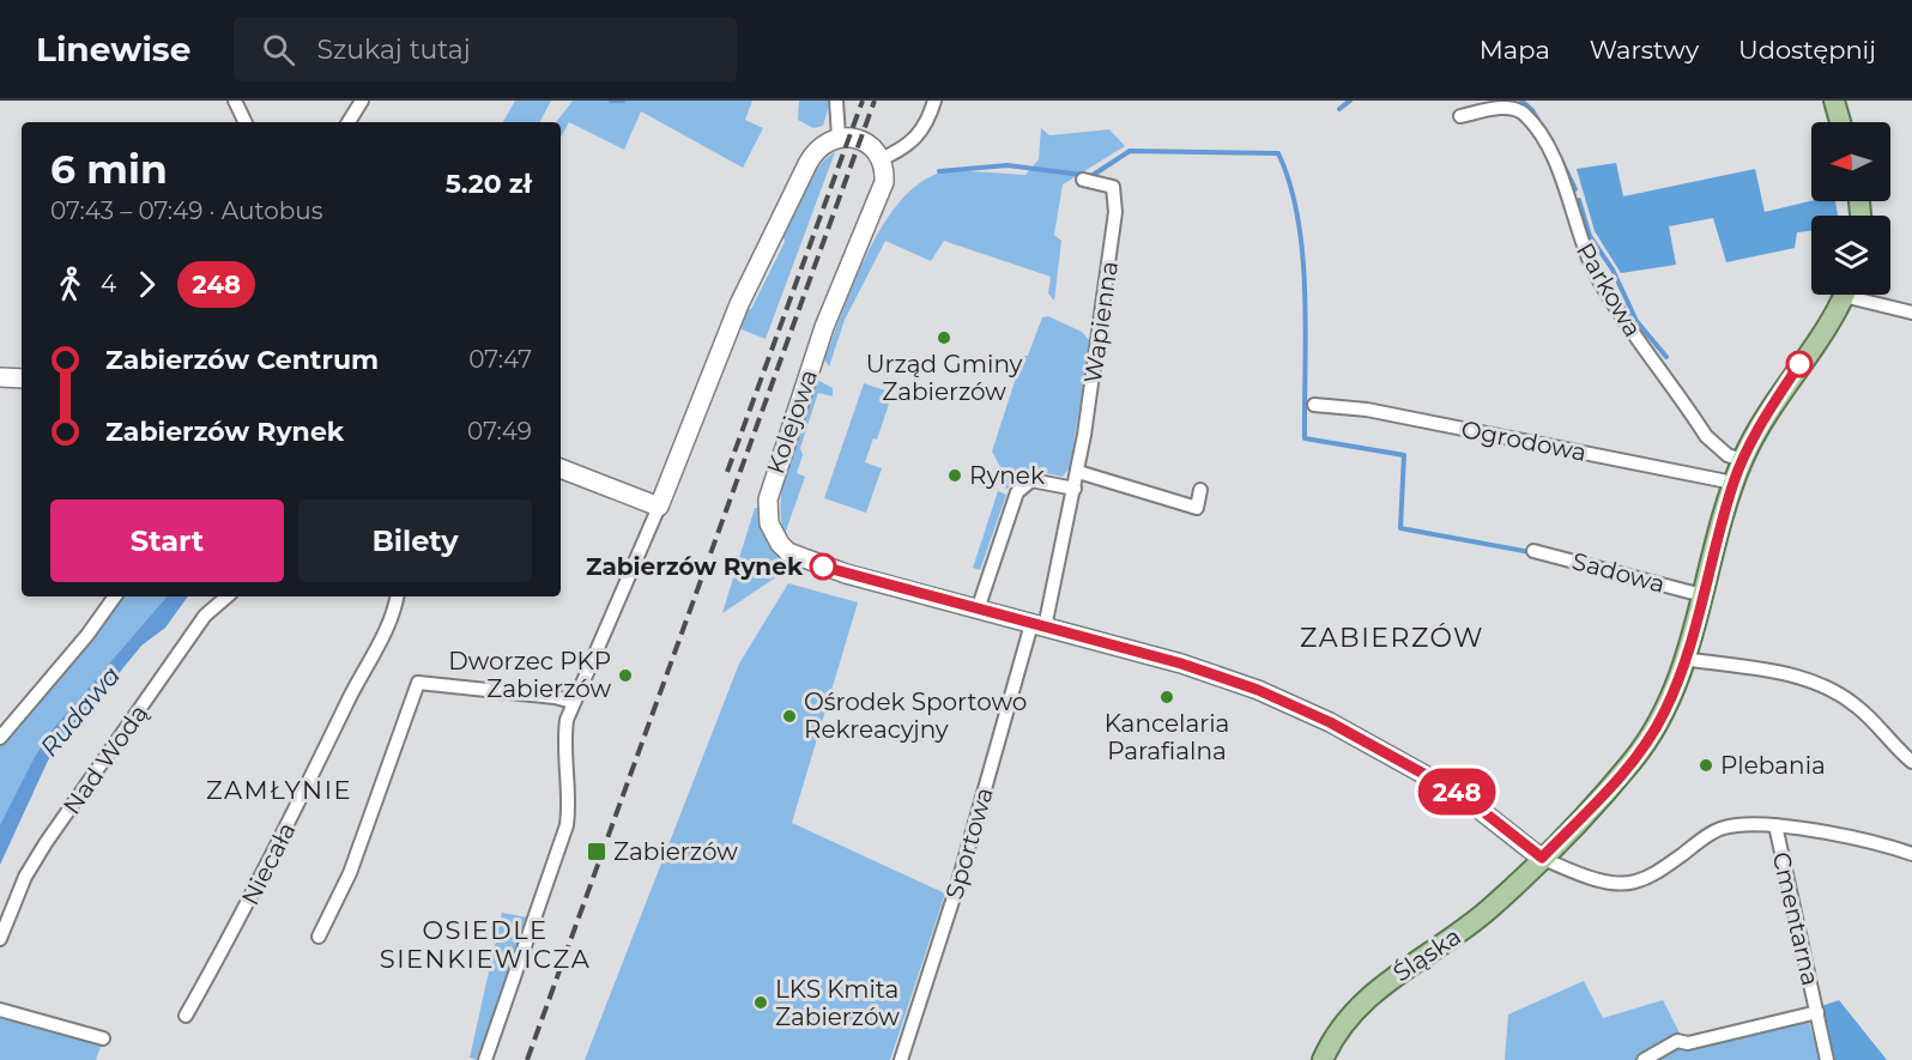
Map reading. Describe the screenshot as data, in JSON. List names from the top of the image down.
{
  "streets": {
    "main road": ["Śląska"],
    "street": [
      "Parkowa",
      "Wapienna",
      "Kolejowa",
      "Ogrodowa",
      "Sadowa",
      "Nad Wodą",
      "Sportowa",
      "Niecała",
      "Cmentarna"
    ]
  },
  "crossings": [
    ["Parkowa", "Śląska"],
    ["Wapienna", "Kolejowa"],
    ["Wapienna", "Sportowa"],
    ["Kolejowa", "Sportowa"],
    ["Kolejowa", "Cmentarna"],
    ["Kolejowa", "Śląska"],
    ["Ogrodowa", "Śląska"],
    ["Sadowa", "Śląska"],
    ["Cmentarna", "Śląska"]
  ],
  "districts": ["ZABIERZÓW", "ZAMŁYNIE", "OSIEDLE SIENKIEWICZA"],
  "water": ["Rudawa"],
  "places": {
    "other": [
      "Urząd Gminy Zabierzów",
      "Rynek",
      "Zabierzów Rynek",
      "Dworzec PKP Zabierzów",
      "Kancelaria Parafialna",
      "Ośrodek Sportowo Rekreacyjny",
      "Plebania",
      "LKS Kmita Zabierzów"
    ],
    "transit": ["Zabierzów"]
  },
  "lines": ["bus line 248"],
  "north": "left",
  "page": {
    "header": "Linewise",
    "search": "Szukaj tutaj",
    "nav": ["Mapa", "Warstwy", "Udostępnij"],
    "on_map": "248",
    "heading": ["6 min", "07:43 – 07:49 · Autobus", "5.20 zł"],
    "legs": ["4", "248"],
    "list": [
      {
        "name": "Zabierzów Centrum",
        "value": "07:47"
      },
      {
        "name": "Zabierzów Rynek",
        "value": "07:49"
      }
    ],
    "buttons": ["Start", "Bilety"]
  }
}
